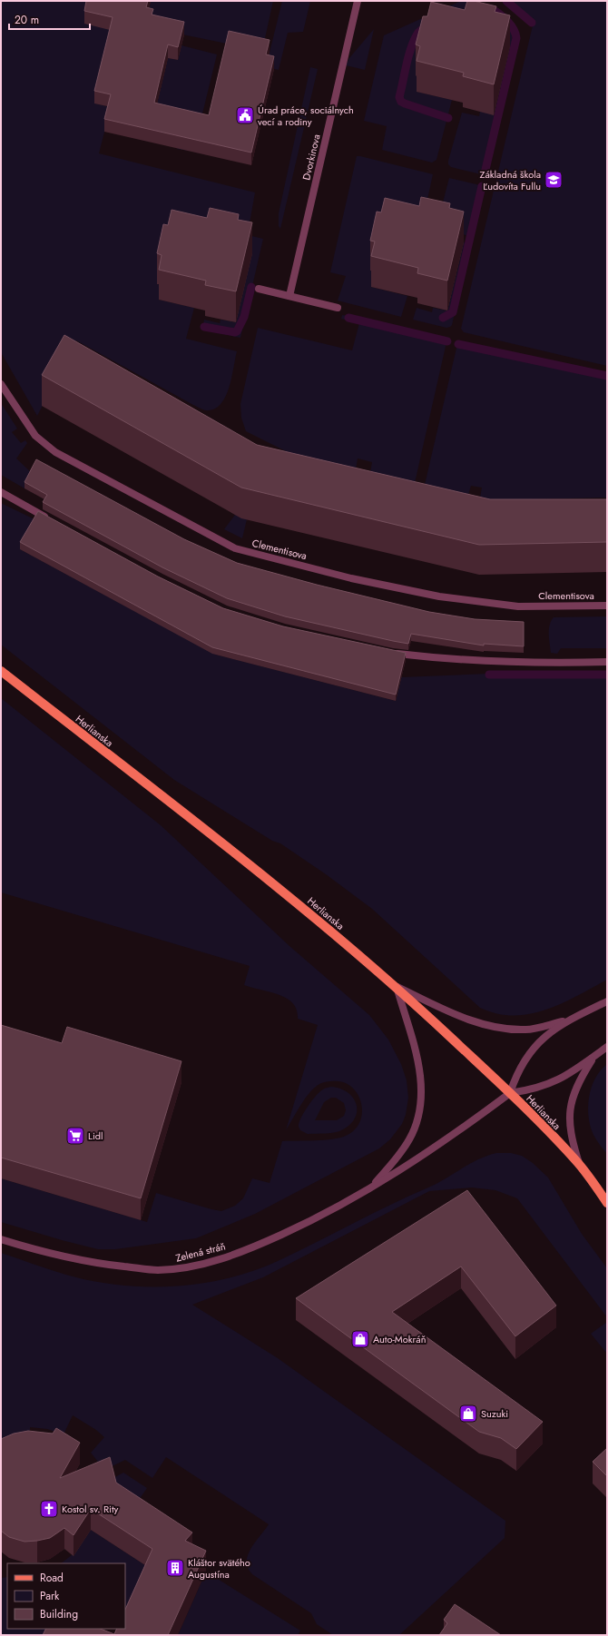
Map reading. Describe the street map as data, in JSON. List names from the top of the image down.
{
  "streets": {
    "main road": ["Herlianska"],
    "street": ["Dvorkinova", "Clementisova", "Zelená stráň"]
  },
  "crossings": [
    ["Herlianska", "Zelená stráň"]
  ],
  "places": {
    "public building": ["Úrad práce, sociálnych vecí a rodiny"],
    "school or university": ["Základná škola Ľudovíta Fullu"],
    "supermarket": ["Lidl"],
    "shop": ["Auto-Mokráň", "Suzuki"],
    "church": ["Kostol sv. Rity"],
    "building": ["Kláštor svätého Augustína"]
  },
  "legend": ["Road", "Park", "Building"],
  "scale_bar": "20 m"
}
